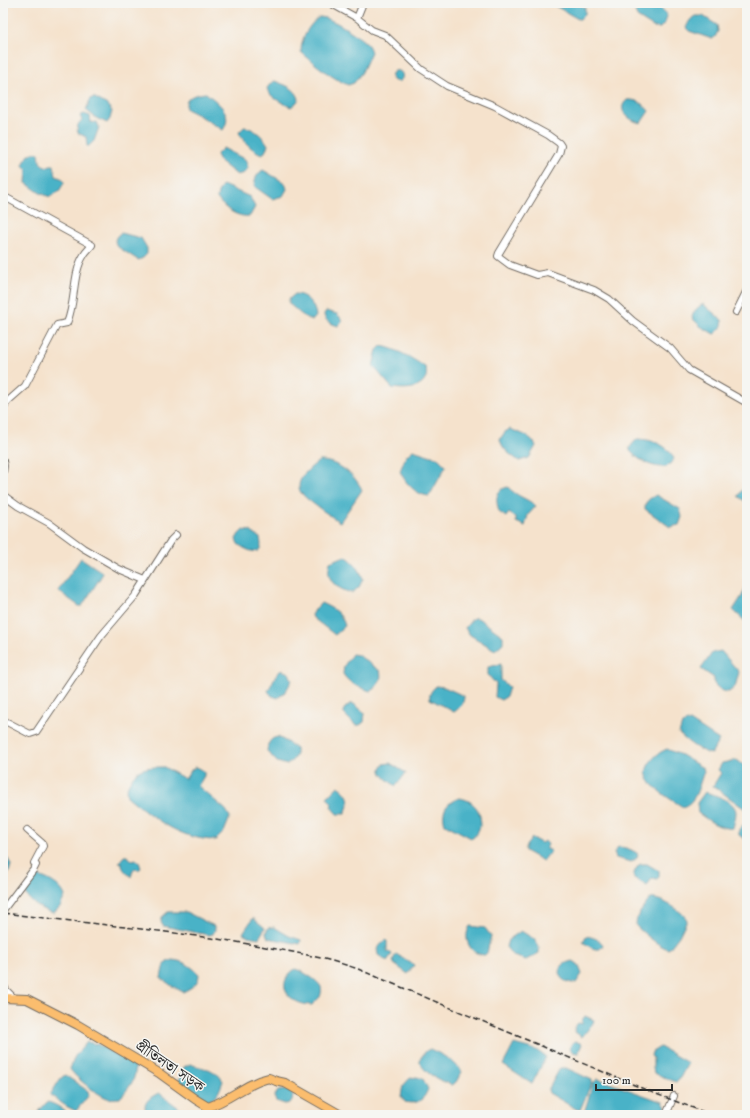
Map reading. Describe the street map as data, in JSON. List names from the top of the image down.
{
  "streets": {
    "main road": ["প্রীতিলতা সড়ক"]
  },
  "scale_bar": "100 m"
}
